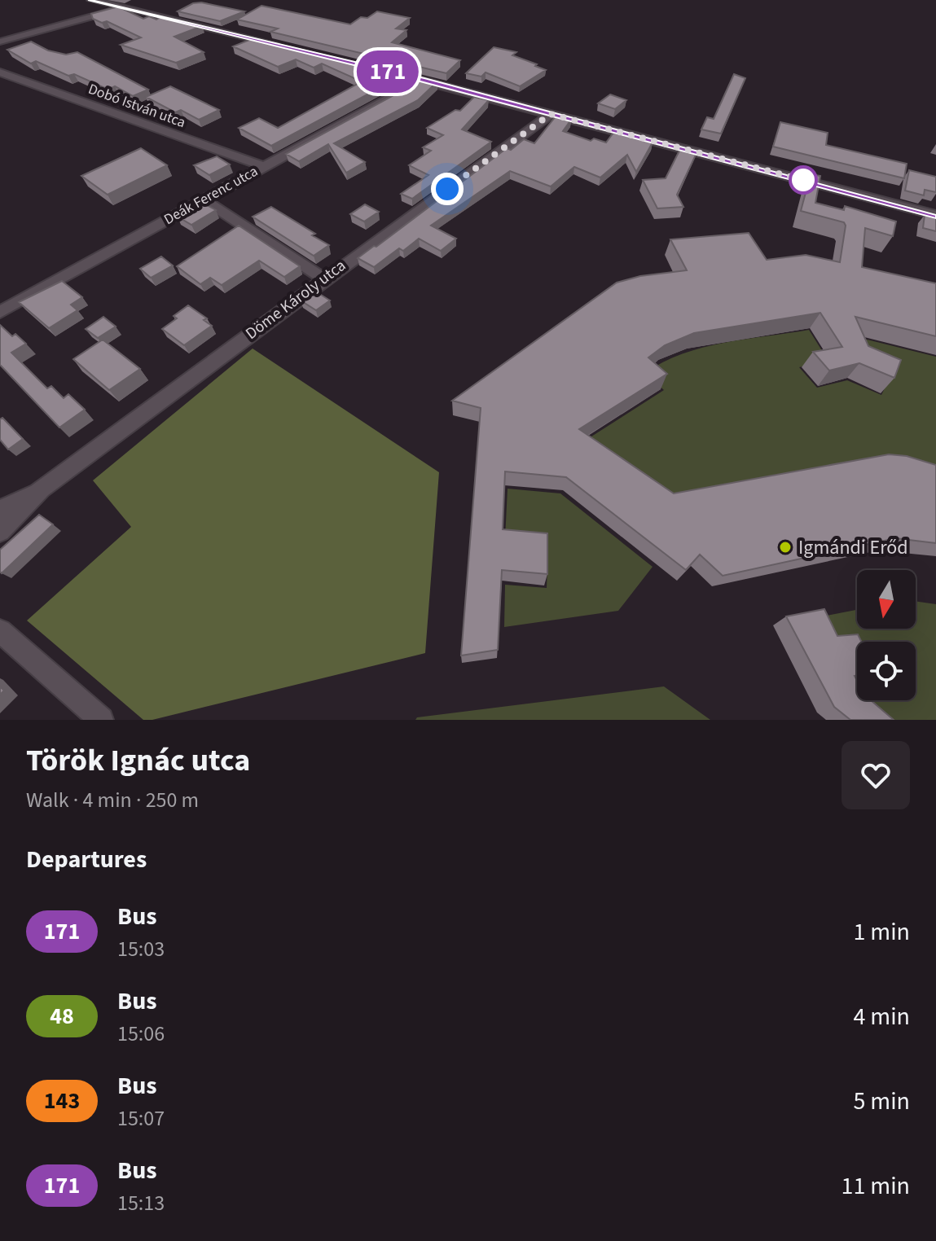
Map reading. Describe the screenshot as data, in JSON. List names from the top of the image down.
{
  "streets": {
    "street": ["Dobó István utca", "Deák Ferenc utca", "Döme Károly utca"]
  },
  "crossings": [
    ["Dobó István utca", "Deák Ferenc utca"]
  ],
  "places": ["Igmándi Erőd"],
  "lines": ["bus line 171"],
  "north": "bottom",
  "page": {
    "on_map": "171",
    "heading": [
      ["Török Ignác utca", "Walk · 4 min · 250 m"],
      "Departures"
    ],
    "list": [
      {
        "mark": "171",
        "name": "Bus",
        "note": "15:03",
        "value": "1 min"
      },
      {
        "mark": "48",
        "name": "Bus",
        "note": "15:06",
        "value": "4 min"
      },
      {
        "mark": "143",
        "name": "Bus",
        "note": "15:07",
        "value": "5 min"
      },
      {
        "mark": "171",
        "name": "Bus",
        "note": "15:13",
        "value": "11 min"
      }
    ]
  }
}
